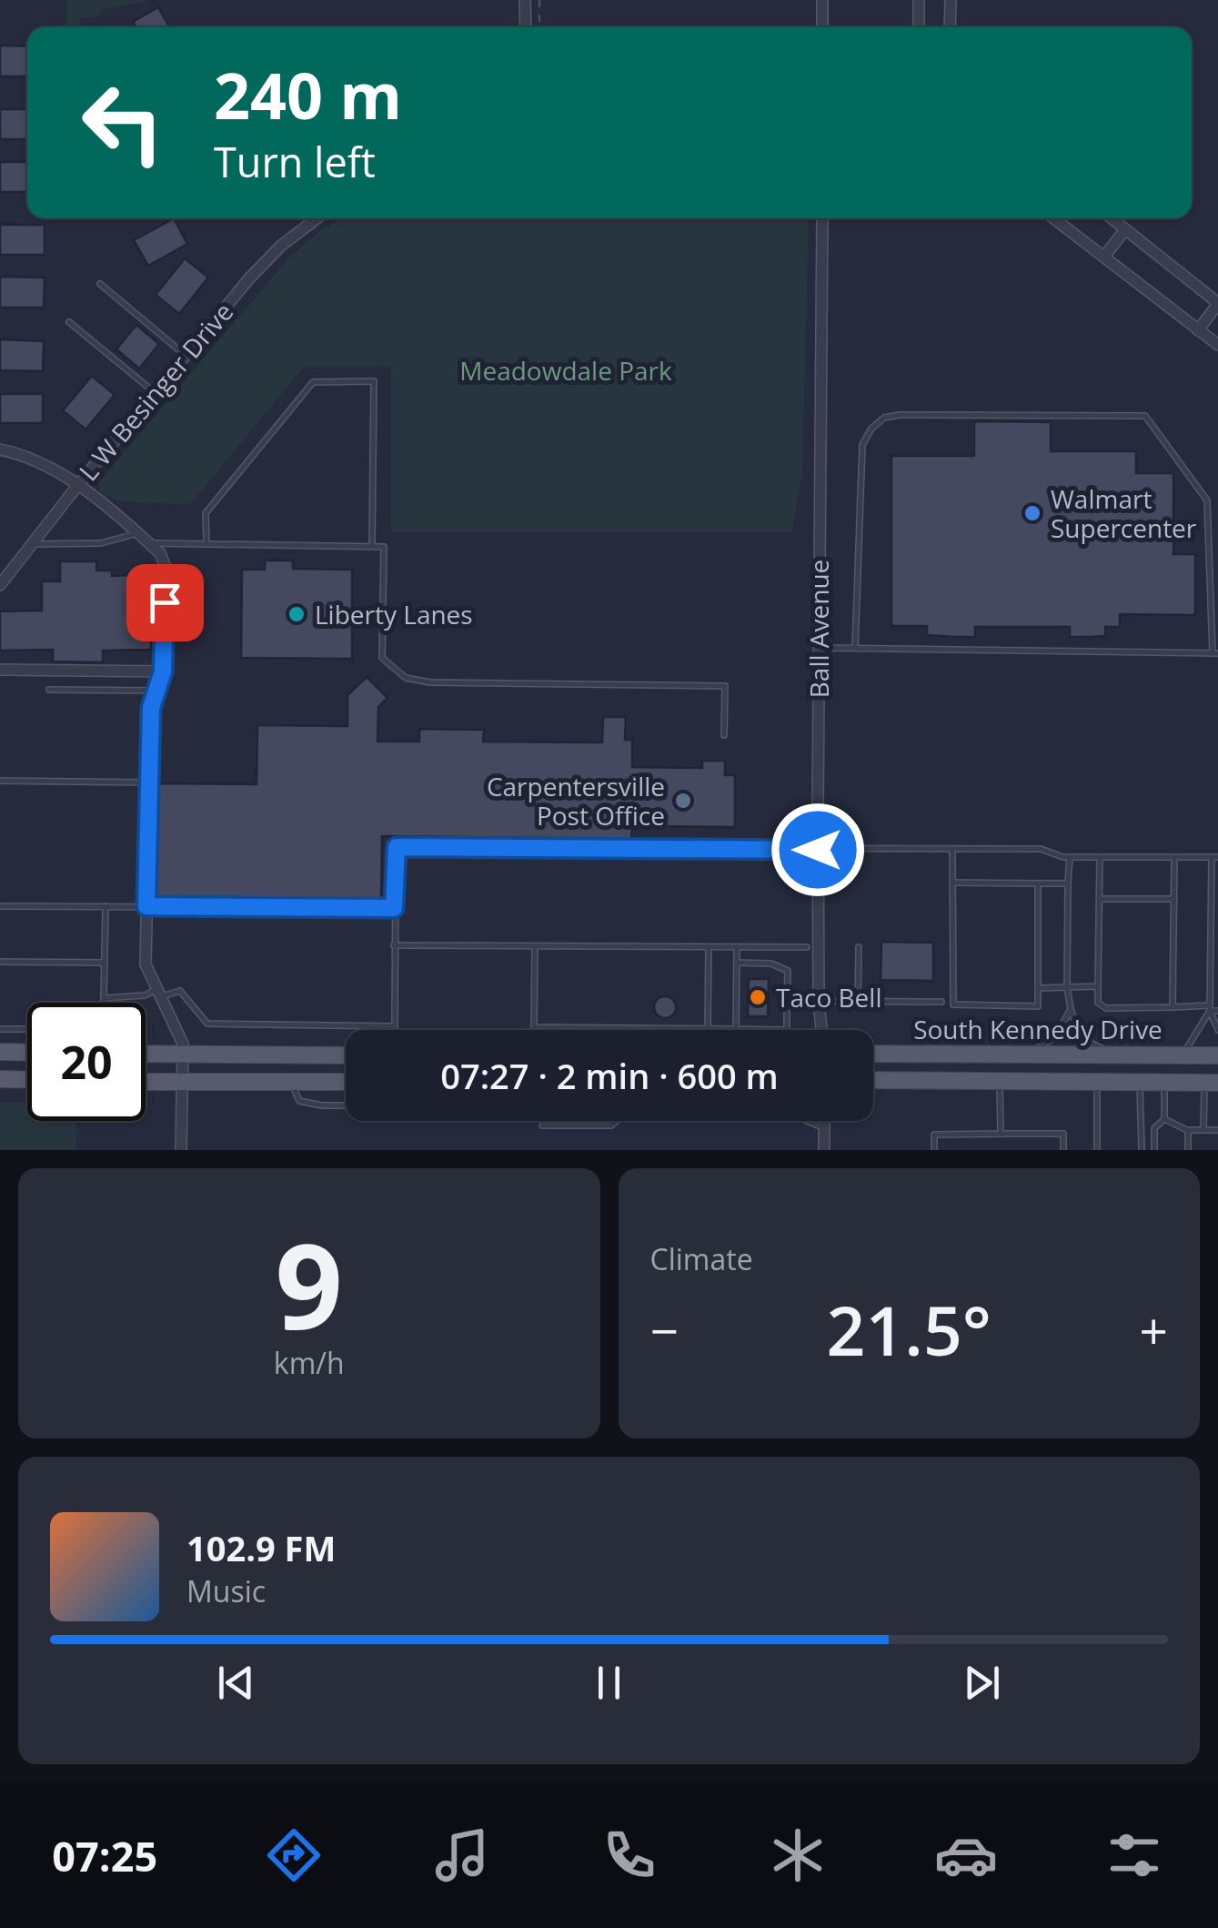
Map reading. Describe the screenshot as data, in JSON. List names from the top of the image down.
{
  "streets": {
    "main road": ["South Kennedy Drive"],
    "street": ["L W Besinger Drive", "Ball Avenue"]
  },
  "parks": ["Meadowdale Park"],
  "places": [
    "Walmart Supercenter",
    "Liberty Lanes",
    "Carpentersville Post Office",
    "Taco Bell"
  ],
  "page": {
    "turn": ["240 m", "Turn left"],
    "limit": "20",
    "trip": "07:27 · 2 min · 600 m",
    "tile": [
      ["9", "km/h"],
      "Climate"
    ],
    "heat": ["−", "21.5°", "+"],
    "song": ["102.9 FM", "Music"],
    "tabs": "07:25"
  }
}
